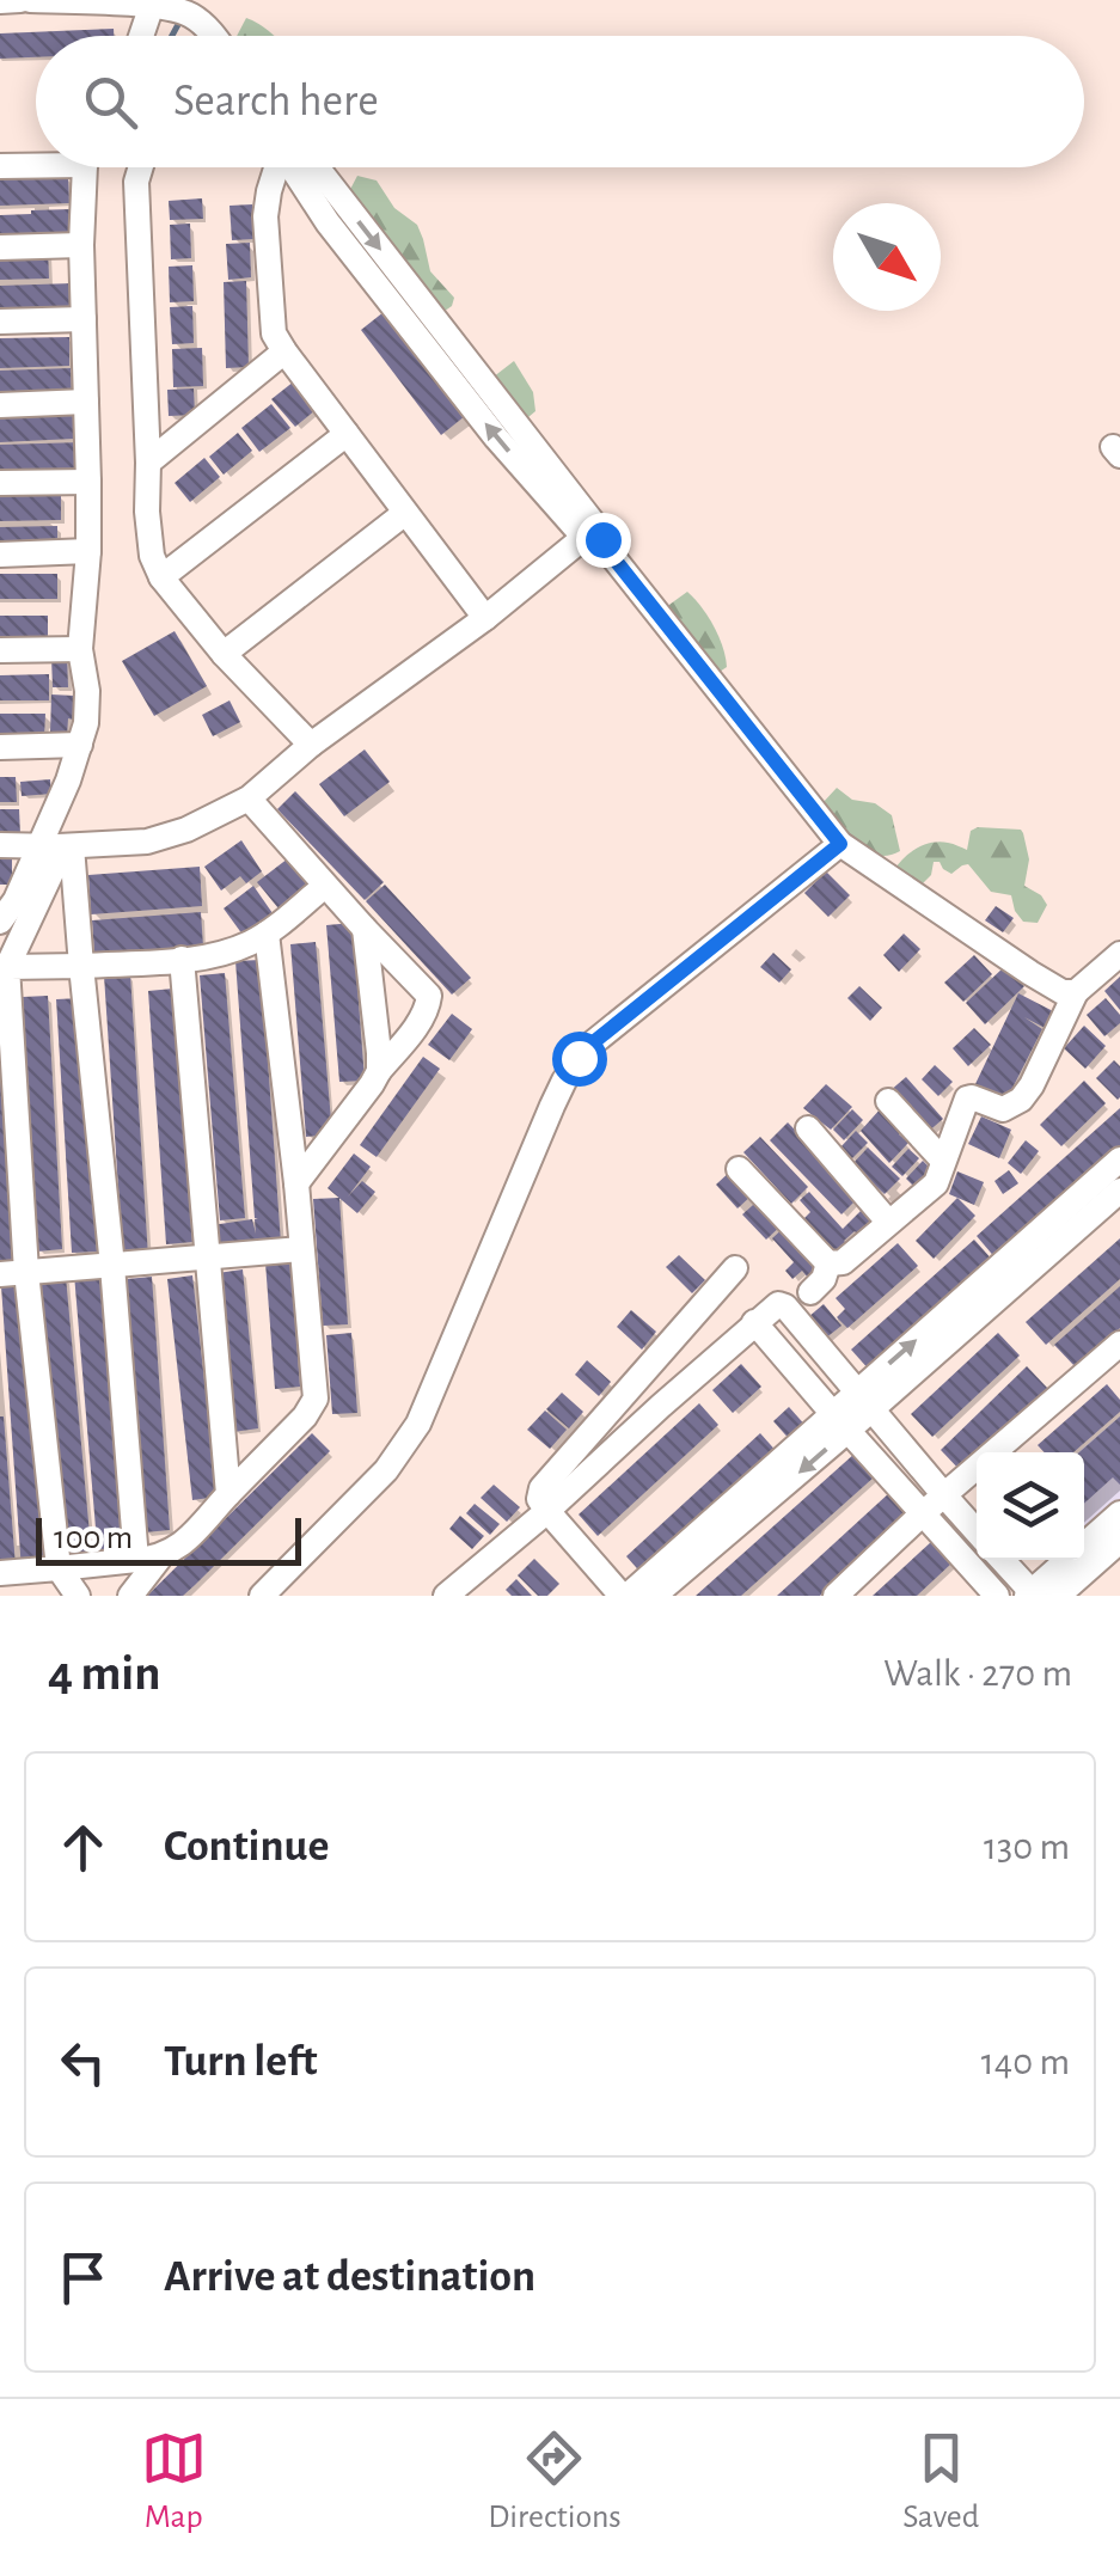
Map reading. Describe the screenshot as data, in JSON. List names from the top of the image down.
{
  "scale_bar": "100 m",
  "north": "bottom right",
  "page": {
    "search": "Search here",
    "scale": "100 m",
    "heading": ["4 min", "Walk · 270 m"],
    "list": [
      ["Continue", "130 m"],
      ["Turn left", "140 m"],
      "Arrive at destination"
    ],
    "nav": ["Map", "Directions", "Saved"]
  }
}
